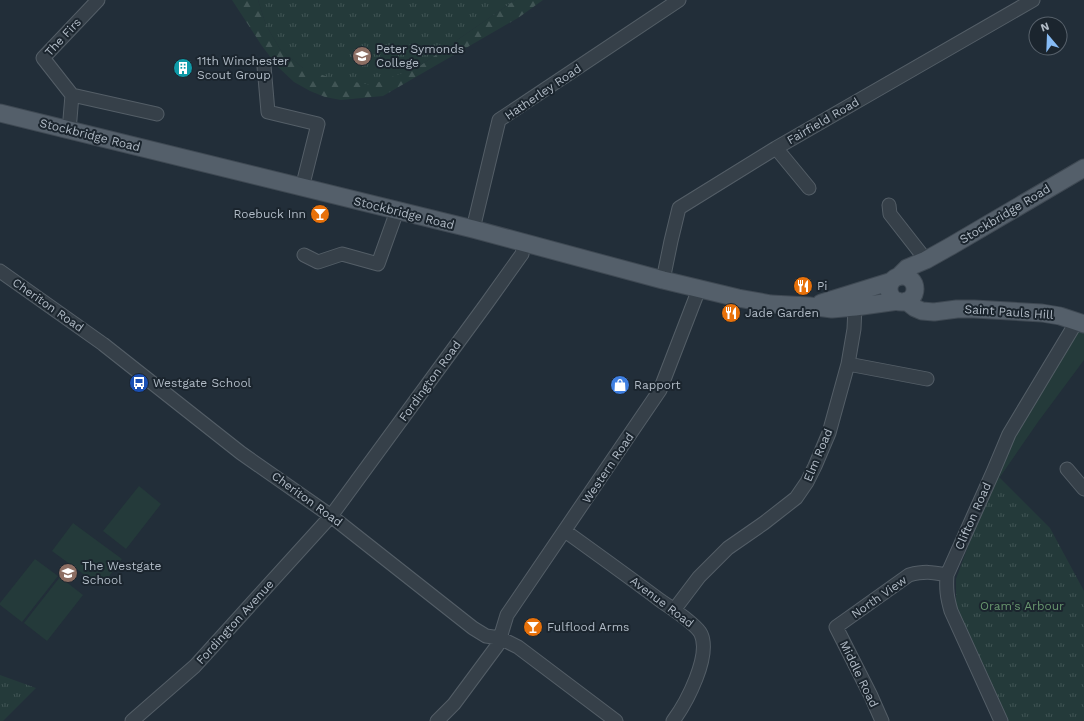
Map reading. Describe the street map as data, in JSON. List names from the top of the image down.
{
  "streets": {
    "main road": ["Stockbridge Road", "Saint Pauls Hill"],
    "street": [
      "The Firs",
      "Hatherley Road",
      "Fairfield Road",
      "Cheriton Road",
      "Fordington Road",
      "Elm Road",
      "Western Road",
      "Clifton Road",
      "North View",
      "Avenue Road",
      "Fordington Avenue",
      "Middle Road"
    ]
  },
  "crossings": [
    ["Hatherley Road", "Stockbridge Road"],
    ["Fairfield Road", "Stockbridge Road"],
    ["Stockbridge Road", "Saint Pauls Hill"],
    ["Stockbridge Road", "Fordington Road"],
    ["Stockbridge Road", "Elm Road"],
    ["Stockbridge Road", "Western Road"],
    ["Cheriton Road", "Fordington Road"],
    ["Cheriton Road", "Western Road"],
    ["Cheriton Road", "Fordington Avenue"],
    ["Saint Pauls Hill", "Clifton Road"],
    ["Fordington Road", "Fordington Avenue"],
    ["Elm Road", "Avenue Road"],
    ["Western Road", "Avenue Road"],
    ["Clifton Road", "North View"],
    ["North View", "Middle Road"]
  ],
  "parks": ["Oram's Arbour"],
  "places": {
    "school or university": ["Peter Symonds College", "The Westgate School"],
    "building": ["11th Winchester Scout Group"],
    "bar": ["Roebuck Inn", "Fulflood Arms"],
    "restaurant": ["Pi", "Jade Garden"],
    "bus stop": ["Westgate School"],
    "shop": ["Rapport"]
  },
  "north": "top"
}
